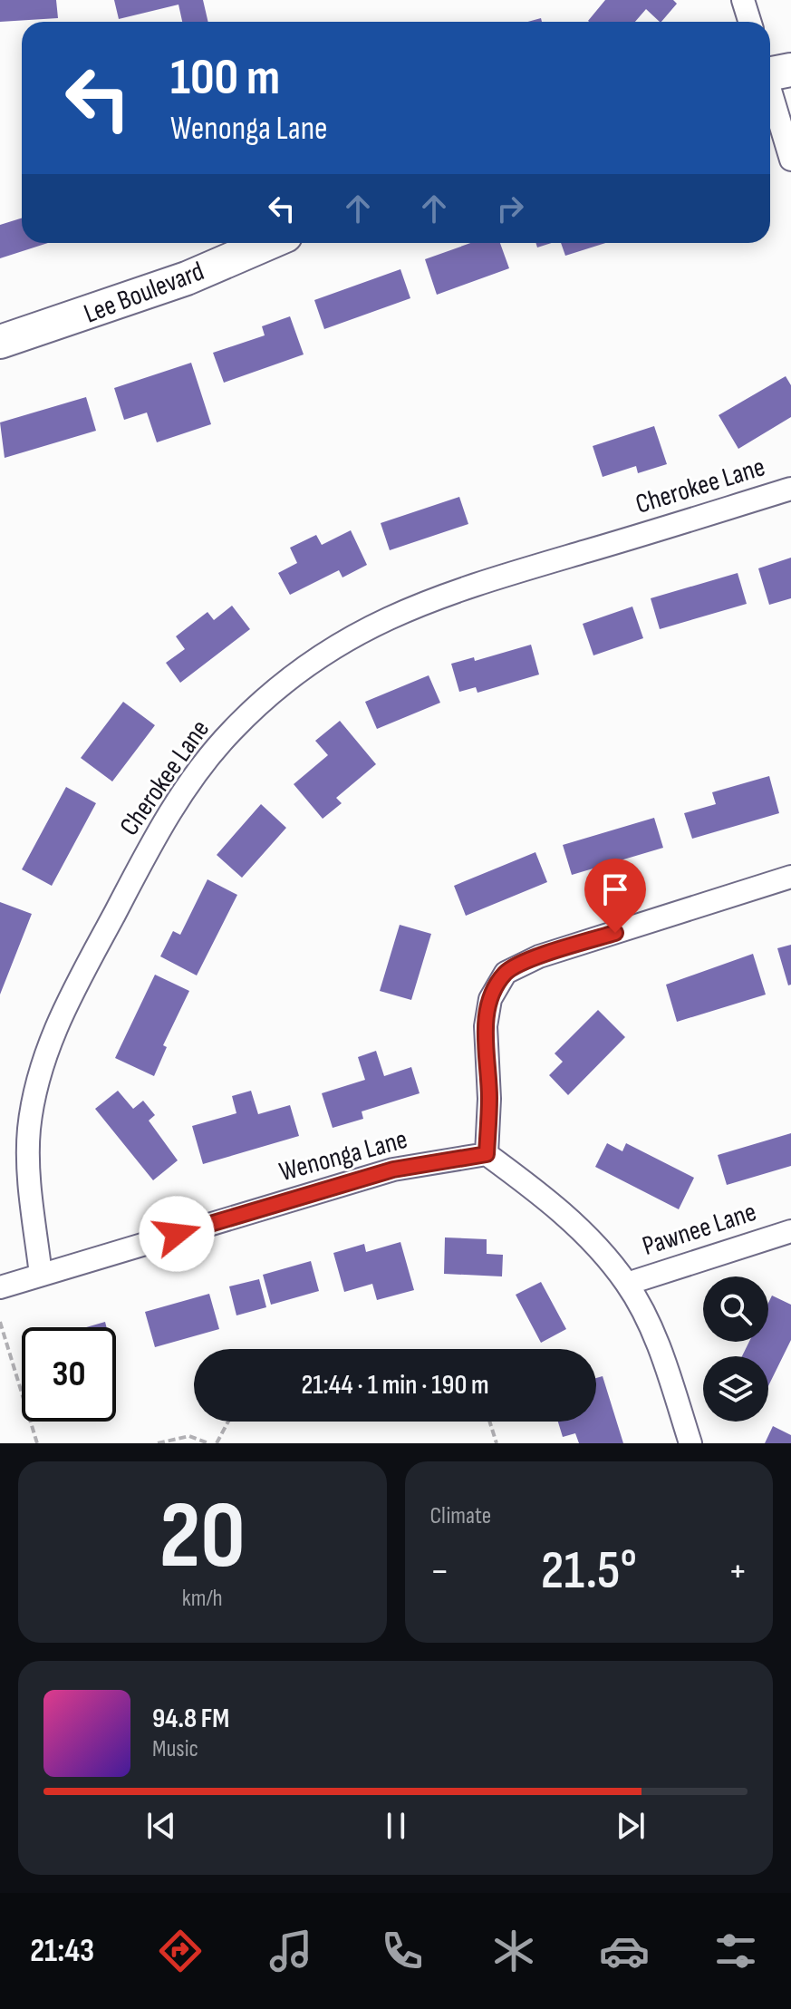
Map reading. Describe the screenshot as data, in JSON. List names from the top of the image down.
{
  "streets": {
    "street": [
      "Lee Boulevard",
      "Cherokee Lane",
      "Wenonga Lane",
      "Pawnee Lane"
    ]
  },
  "crossings": [
    ["Cherokee Lane", "Wenonga Lane"]
  ],
  "page": {
    "turn": ["100 m", "Wenonga Lane"],
    "limit": "30",
    "trip": "21:44 · 1 min · 190 m",
    "tile": [
      ["20", "km/h"],
      "Climate"
    ],
    "heat": ["−", "21.5°", "+"],
    "song": ["94.8 FM", "Music"],
    "tabs": "21:43"
  }
}
